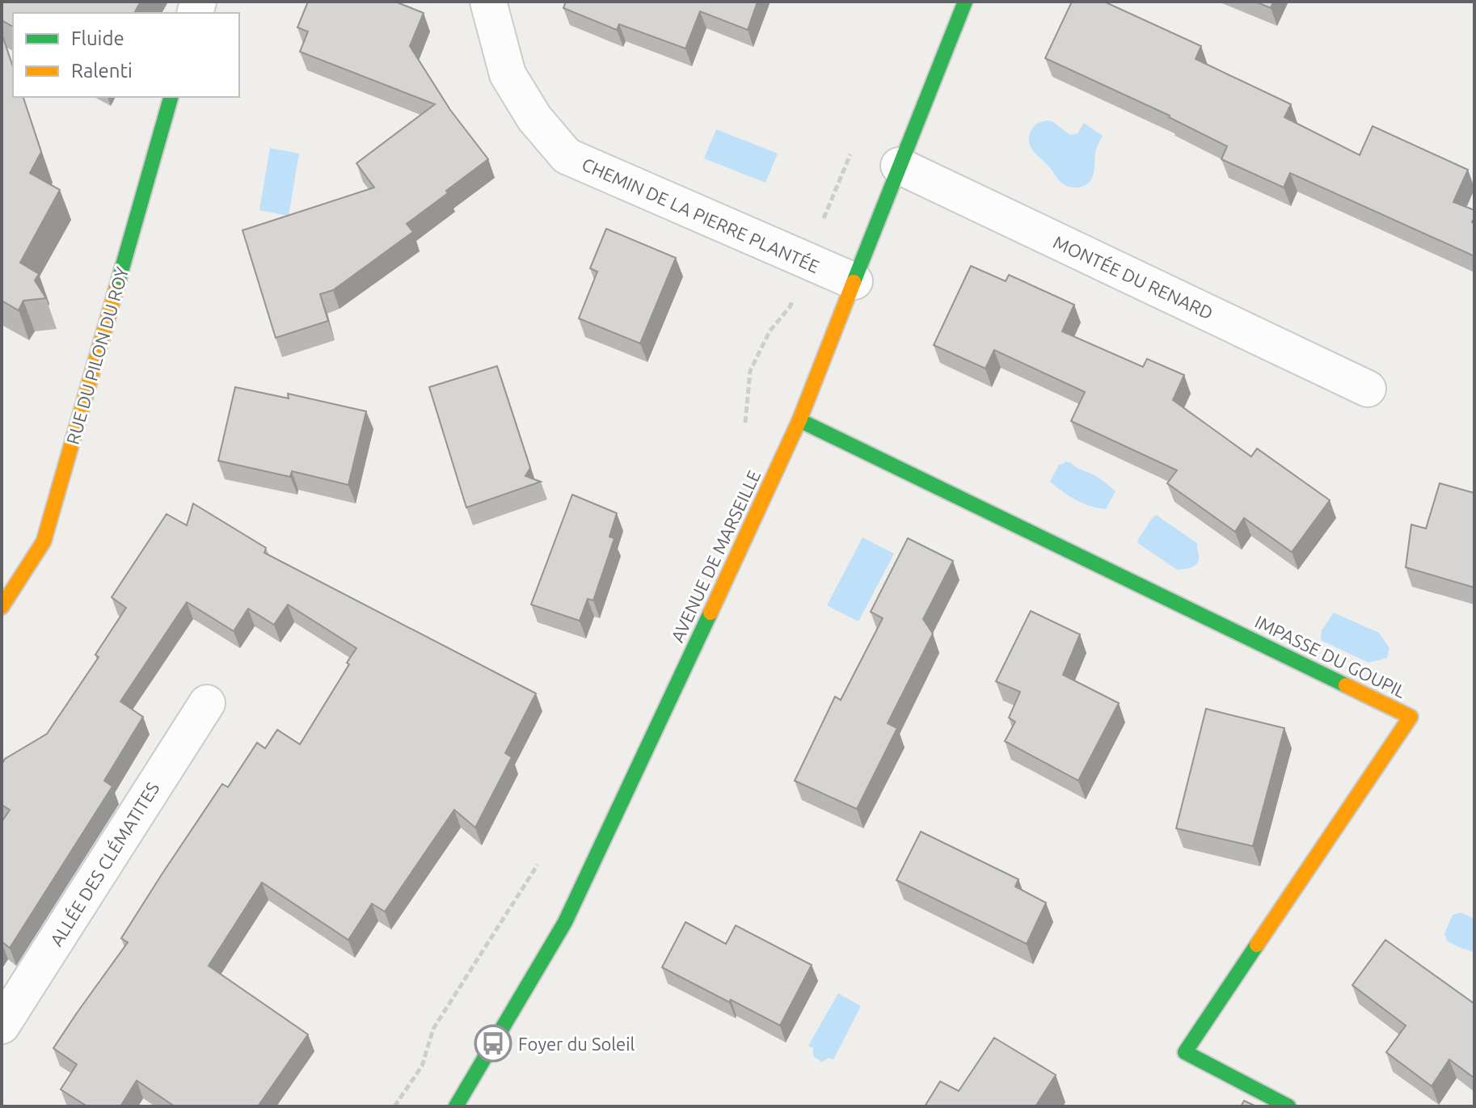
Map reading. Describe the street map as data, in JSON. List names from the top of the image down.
{
  "streets": {
    "street": [
      "CHEMIN DE LA PIERRE PLANTÉE",
      "MONTÉE DU RENARD",
      "RUE DU PILON DU ROY",
      "AVENUE DE MARSEILLE",
      "IMPASSE DU GOUPIL",
      "ALLÉE DES CLÉMATITES"
    ]
  },
  "crossings": [
    ["CHEMIN DE LA PIERRE PLANTÉE", "AVENUE DE MARSEILLE"],
    ["MONTÉE DU RENARD", "AVENUE DE MARSEILLE"],
    ["AVENUE DE MARSEILLE", "IMPASSE DU GOUPIL"]
  ],
  "places": {
    "bus stop": ["Foyer du Soleil"]
  },
  "legend": ["Fluide", "Ralenti"]
}
